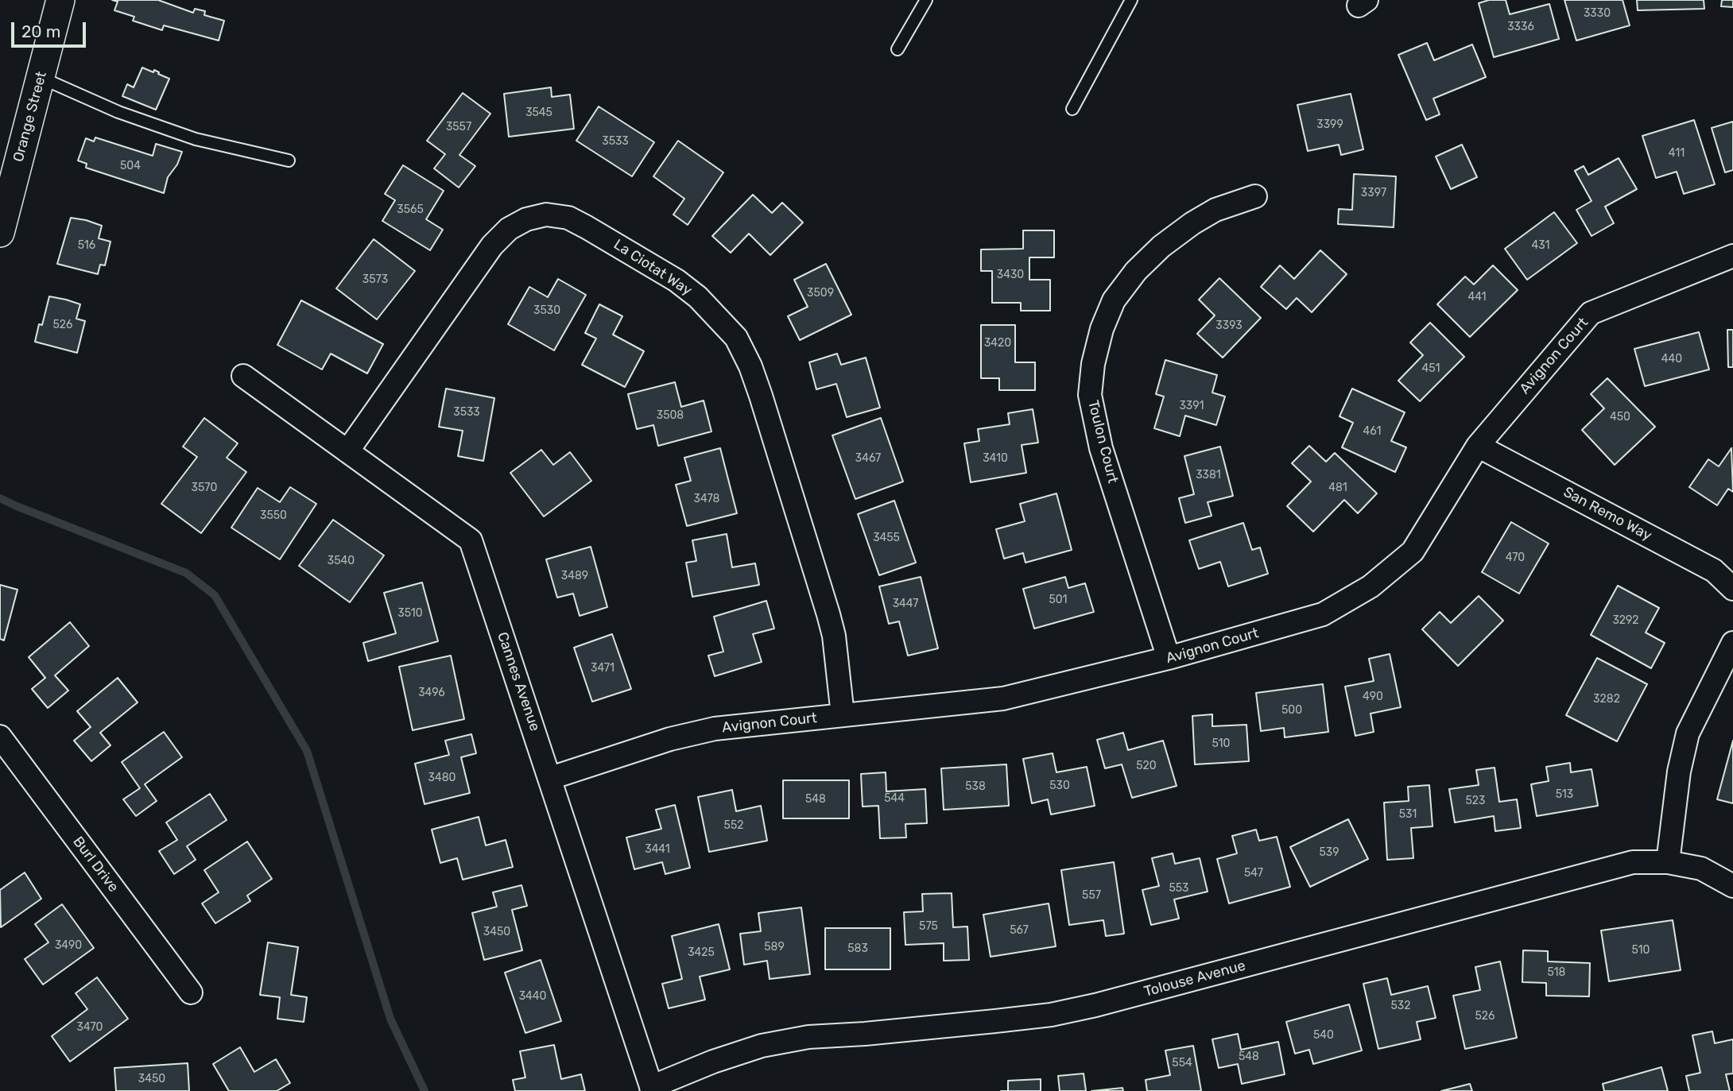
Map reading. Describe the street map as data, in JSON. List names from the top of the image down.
{
  "streets": {
    "street": [
      "Orange Street",
      "La Ciotat Way",
      "Avignon Court",
      "Toulon Court",
      "San Remo Way",
      "Cannes Avenue",
      "Burl Drive",
      "Tolouse Avenue"
    ]
  },
  "crossings": [
    ["La Ciotat Way", "Avignon Court"],
    ["La Ciotat Way", "Cannes Avenue"],
    ["Avignon Court", "Toulon Court"],
    ["Avignon Court", "San Remo Way"],
    ["Avignon Court", "Cannes Avenue"],
    ["Cannes Avenue", "Tolouse Avenue"]
  ],
  "house_numbers": [
    "3330",
    "3336",
    "3545",
    "3399",
    "3557",
    "3533",
    "411",
    "504",
    "3397",
    "3565",
    "516",
    "431",
    "3430",
    "3573",
    "3509",
    "441",
    "3530",
    "526",
    "3393",
    "3420",
    "440",
    "451",
    "3391",
    "3533",
    "3508",
    "450",
    "461",
    "3467",
    "3410",
    "3381",
    "3570",
    "481",
    "3478",
    "3550",
    "3455",
    "470",
    "3540",
    "3489",
    "501",
    "3447",
    "3510",
    "3292",
    "3471",
    "3496",
    "490",
    "3282",
    "500",
    "510",
    "520",
    "3480",
    "530",
    "538",
    "513",
    "544",
    "548",
    "523",
    "531",
    "552",
    "3441",
    "539",
    "547",
    "553",
    "557",
    "575",
    "567",
    "3450",
    "3490",
    "589",
    "583",
    "510",
    "3425",
    "518",
    "3440",
    "532",
    "526",
    "3470",
    "540",
    "548",
    "554",
    "3450"
  ],
  "scale_bar": "20 m"
}
